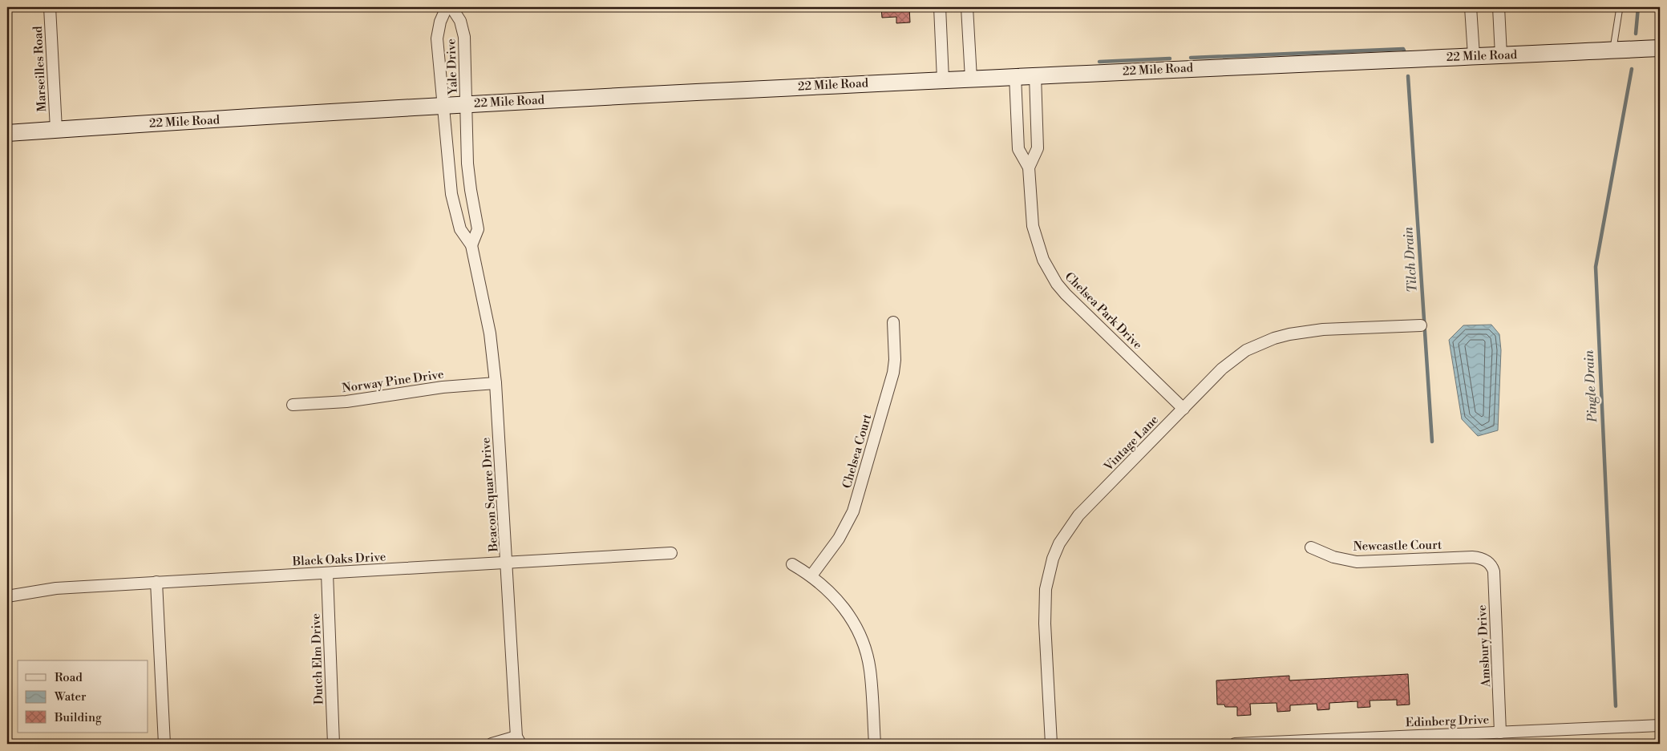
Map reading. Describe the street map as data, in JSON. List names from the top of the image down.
{
  "streets": {
    "street": [
      "22 Mile Road",
      "Yale Drive",
      "Marseilles Road",
      "Chelsea Park Drive",
      "Norway Pine Drive",
      "Vintage Lane",
      "Chelsea Court",
      "Beacon Square Drive",
      "Newcastle Court",
      "Black Oaks Drive",
      "Amsbury Drive",
      "Dutch Elm Drive",
      "Edinberg Drive"
    ]
  },
  "crossings": [
    ["22 Mile Road", "Yale Drive"],
    ["22 Mile Road", "Marseilles Road"],
    ["22 Mile Road", "Chelsea Park Drive"],
    ["22 Mile Road", "Beacon Square Drive"],
    ["Yale Drive", "Beacon Square Drive"],
    ["Chelsea Park Drive", "Vintage Lane"],
    ["Norway Pine Drive", "Beacon Square Drive"],
    ["Beacon Square Drive", "Black Oaks Drive"],
    ["Newcastle Court", "Amsbury Drive"],
    ["Black Oaks Drive", "Dutch Elm Drive"],
    ["Amsbury Drive", "Edinberg Drive"]
  ],
  "water": ["Tilch Drain", "Pingle Drain"],
  "legend": ["Road", "Water", "Building"]
}
